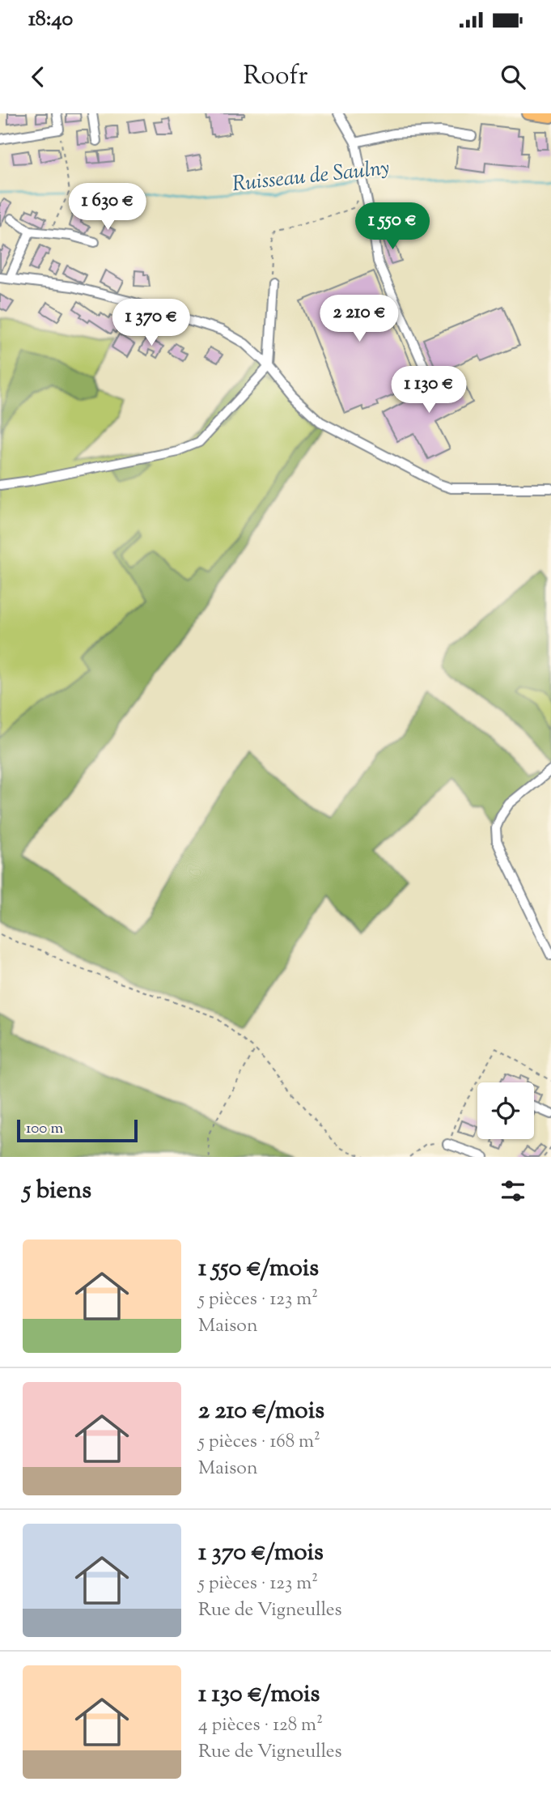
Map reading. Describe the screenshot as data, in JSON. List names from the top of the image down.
{
  "water": ["Ruisseau de Saulny"],
  "scale_bar": "100 m",
  "page": {
    "status": "18:40",
    "header": "Roofr",
    "price": [
      "1 630 €",
      "1 550 €",
      "2 210 €",
      "1 370 €",
      "1 130 €"
    ],
    "scale": "100 m",
    "heading": "5 biens",
    "list": [
      {
        "name": "1 550 €/mois",
        "note": "5 pièces · 123 m² · Maison"
      },
      {
        "name": "2 210 €/mois",
        "note": "5 pièces · 168 m² · Maison"
      },
      {
        "name": "1 370 €/mois",
        "note": "5 pièces · 123 m² · Rue de Vigneulles"
      },
      {
        "name": "1 130 €/mois",
        "note": "4 pièces · 128 m² · Rue de Vigneulles"
      }
    ]
  }
}
